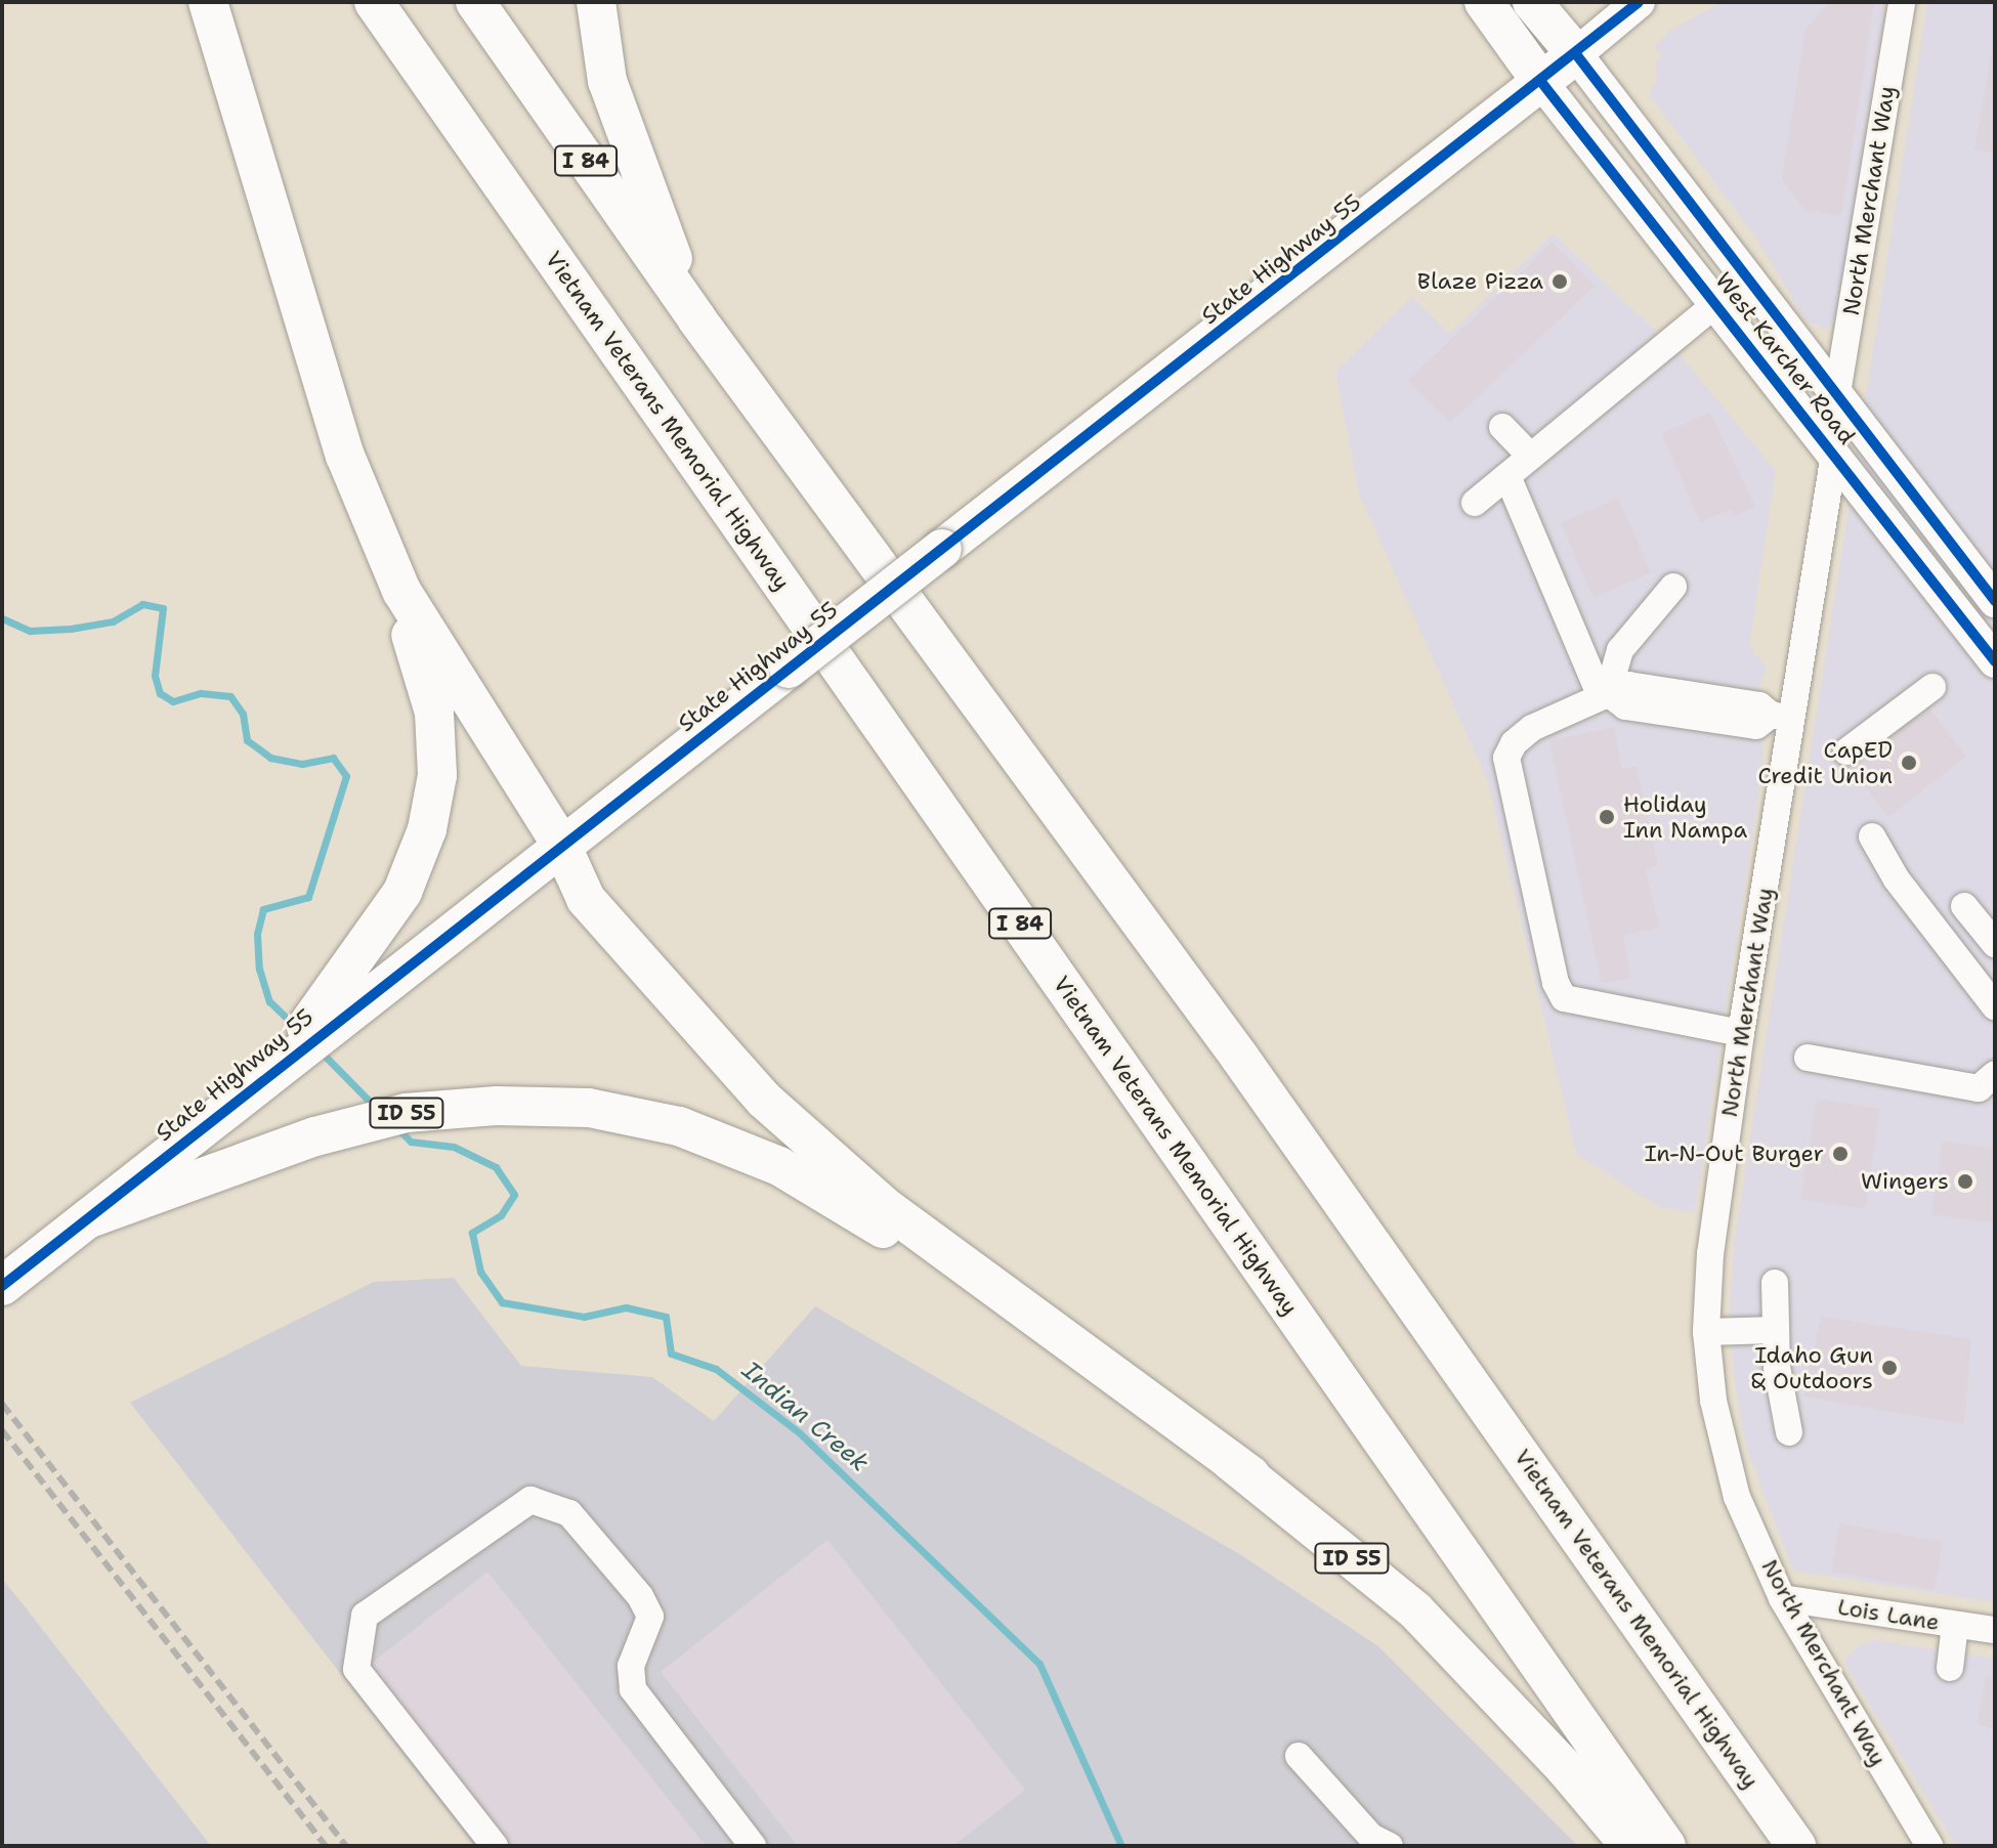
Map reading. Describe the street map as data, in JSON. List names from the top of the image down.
{
  "streets": {
    "highway": [
      "I 84",
      "State Highway 55",
      "Vietnam Veterans Memorial Highway",
      "ID 55"
    ],
    "main road": ["West Karcher Road"],
    "street": ["North Merchant Way", "Lois Lane"]
  },
  "crossings": [
    ["I 84", "Vietnam Veterans Memorial Highway"],
    ["North Merchant Way", "West Karcher Road"],
    ["North Merchant Way", "Lois Lane"],
    ["State Highway 55", "West Karcher Road"],
    ["State Highway 55", "ID 55"]
  ],
  "water": ["Indian Creek"],
  "places": [
    "Blaze Pizza",
    "CapED Credit Union",
    "Holiday Inn Nampa",
    "In-N-Out Burger",
    "Wingers",
    "Idaho Gun & Outdoors"
  ]
}
